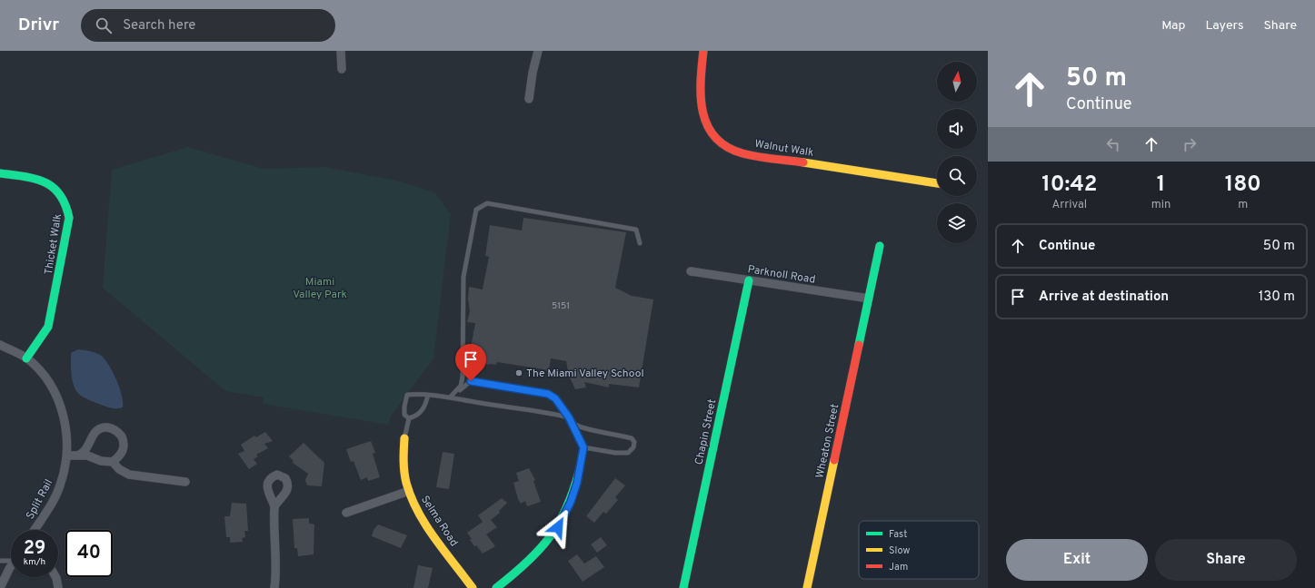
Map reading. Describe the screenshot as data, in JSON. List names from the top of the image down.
{
  "streets": {
    "street": [
      "Walnut Walk",
      "Thicket Walk",
      "Parknoll Road",
      "Chapin Street",
      "Wheaton Street",
      "Split Rail",
      "Selma Road"
    ]
  },
  "crossings": [
    ["Thicket Walk", "Split Rail"],
    ["Parknoll Road", "Chapin Street"],
    ["Parknoll Road", "Wheaton Street"]
  ],
  "parks": ["Miami Valley Park"],
  "places": ["The Miami Valley School"],
  "house_numbers": ["5151"],
  "legend": ["Fast", "Slow", "Jam"],
  "north": "top",
  "page": {
    "header": "Drivr",
    "search": "Search here",
    "nav": ["Map", "Layers", "Share"],
    "turn": ["50 m", "Continue"],
    "eta": [
      "10:42",
      "Arrival",
      "1",
      "min",
      "180",
      "m"
    ],
    "list": [
      {
        "name": "Continue",
        "value": "50 m"
      },
      {
        "name": "Arrive at destination",
        "value": "130 m"
      }
    ],
    "speed": "29 km/h",
    "limit": "40",
    "buttons": ["Exit", "Share"]
  }
}
